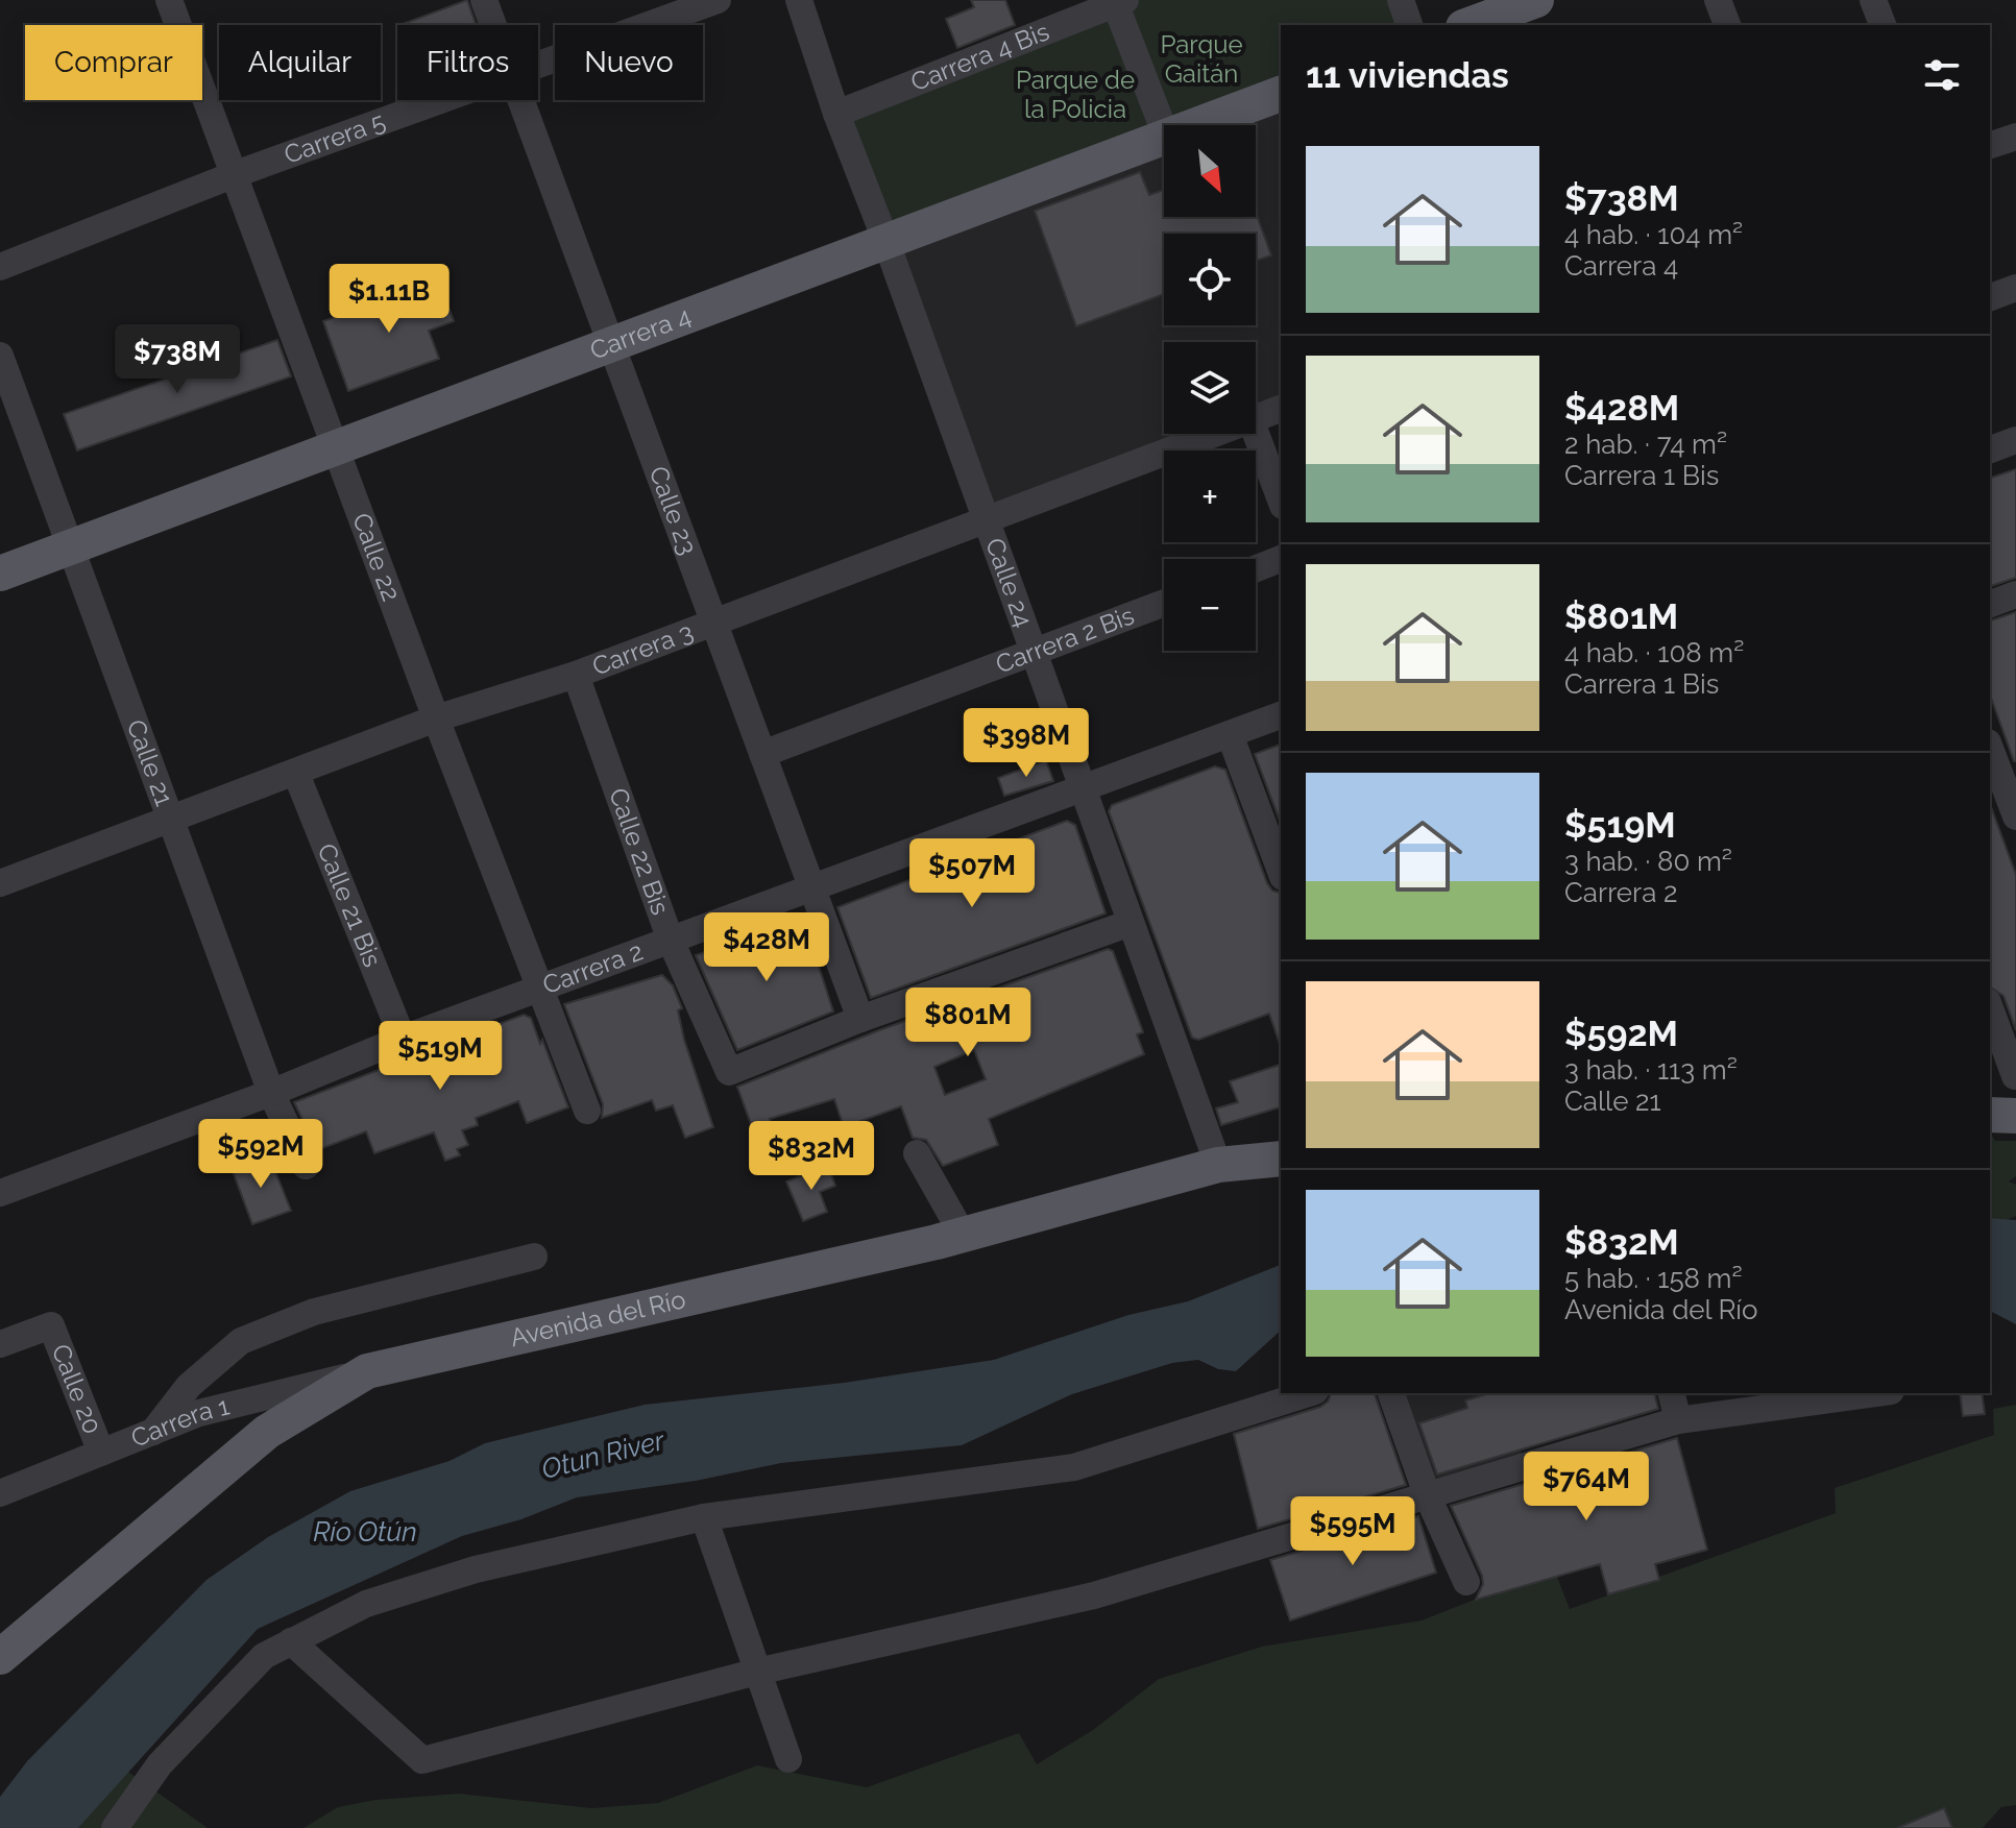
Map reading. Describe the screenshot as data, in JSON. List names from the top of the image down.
{
  "streets": {
    "main road": ["Carrera 4", "Avenida del Río"],
    "street": [
      "Carrera 4 Bis",
      "Carrera 5",
      "Calle 23",
      "Calle 22",
      "Calle 24",
      "Carrera 2 Bis",
      "Carrera 3",
      "Calle 21",
      "Calle 22 Bis",
      "Calle 21 Bis",
      "Carrera 2",
      "Calle 20",
      "Carrera 1"
    ]
  },
  "crossings": [
    ["Carrera 4 Bis", "Calle 24"],
    ["Carrera 5", "Calle 22"],
    ["Carrera 4", "Calle 23"],
    ["Carrera 4", "Calle 22"],
    ["Carrera 4", "Calle 24"],
    ["Carrera 4", "Calle 21"],
    ["Calle 23", "Carrera 2 Bis"],
    ["Calle 23", "Carrera 3"],
    ["Calle 23", "Calle 22 Bis"],
    ["Calle 23", "Carrera 2"],
    ["Calle 22", "Carrera 3"],
    ["Calle 22", "Carrera 2"],
    ["Calle 24", "Carrera 2 Bis"],
    ["Calle 24", "Carrera 3"],
    ["Calle 24", "Carrera 2"],
    ["Calle 24", "Avenida del Río"],
    ["Carrera 3", "Calle 21"],
    ["Carrera 3", "Calle 22 Bis"],
    ["Carrera 3", "Calle 21 Bis"],
    ["Calle 21", "Carrera 2"],
    ["Calle 22 Bis", "Carrera 2"],
    ["Calle 21 Bis", "Carrera 2"],
    ["Avenida del Río", "Carrera 1"],
    ["Calle 20", "Carrera 1"]
  ],
  "water": ["Otun River", "Río Otún"],
  "parks": ["Parque Gaitán", "Parque de la Policia"],
  "north": "bottom right",
  "page": {
    "chip": [
      "Comprar",
      "Alquilar",
      "Filtros",
      "Nuevo"
    ],
    "heading": "11 viviendas",
    "map_buttons": ["+", "−"],
    "list": [
      {
        "name": "$738M",
        "note": "4 hab. · 104 m² · Carrera 4"
      },
      {
        "name": "$428M",
        "note": "2 hab. · 74 m² · Carrera 1 Bis"
      },
      {
        "name": "$801M",
        "note": "4 hab. · 108 m² · Carrera 1 Bis"
      },
      {
        "name": "$519M",
        "note": "3 hab. · 80 m² · Carrera 2"
      },
      {
        "name": "$592M",
        "note": "3 hab. · 113 m² · Calle 21"
      },
      {
        "name": "$832M",
        "note": "5 hab. · 158 m² · Avenida del Río"
      }
    ],
    "price": [
      "$1.11B",
      "$738M",
      "$398M",
      "$507M",
      "$428M",
      "$801M",
      "$519M",
      "$592M",
      "$832M",
      "$764M",
      "$595M"
    ]
  }
}
